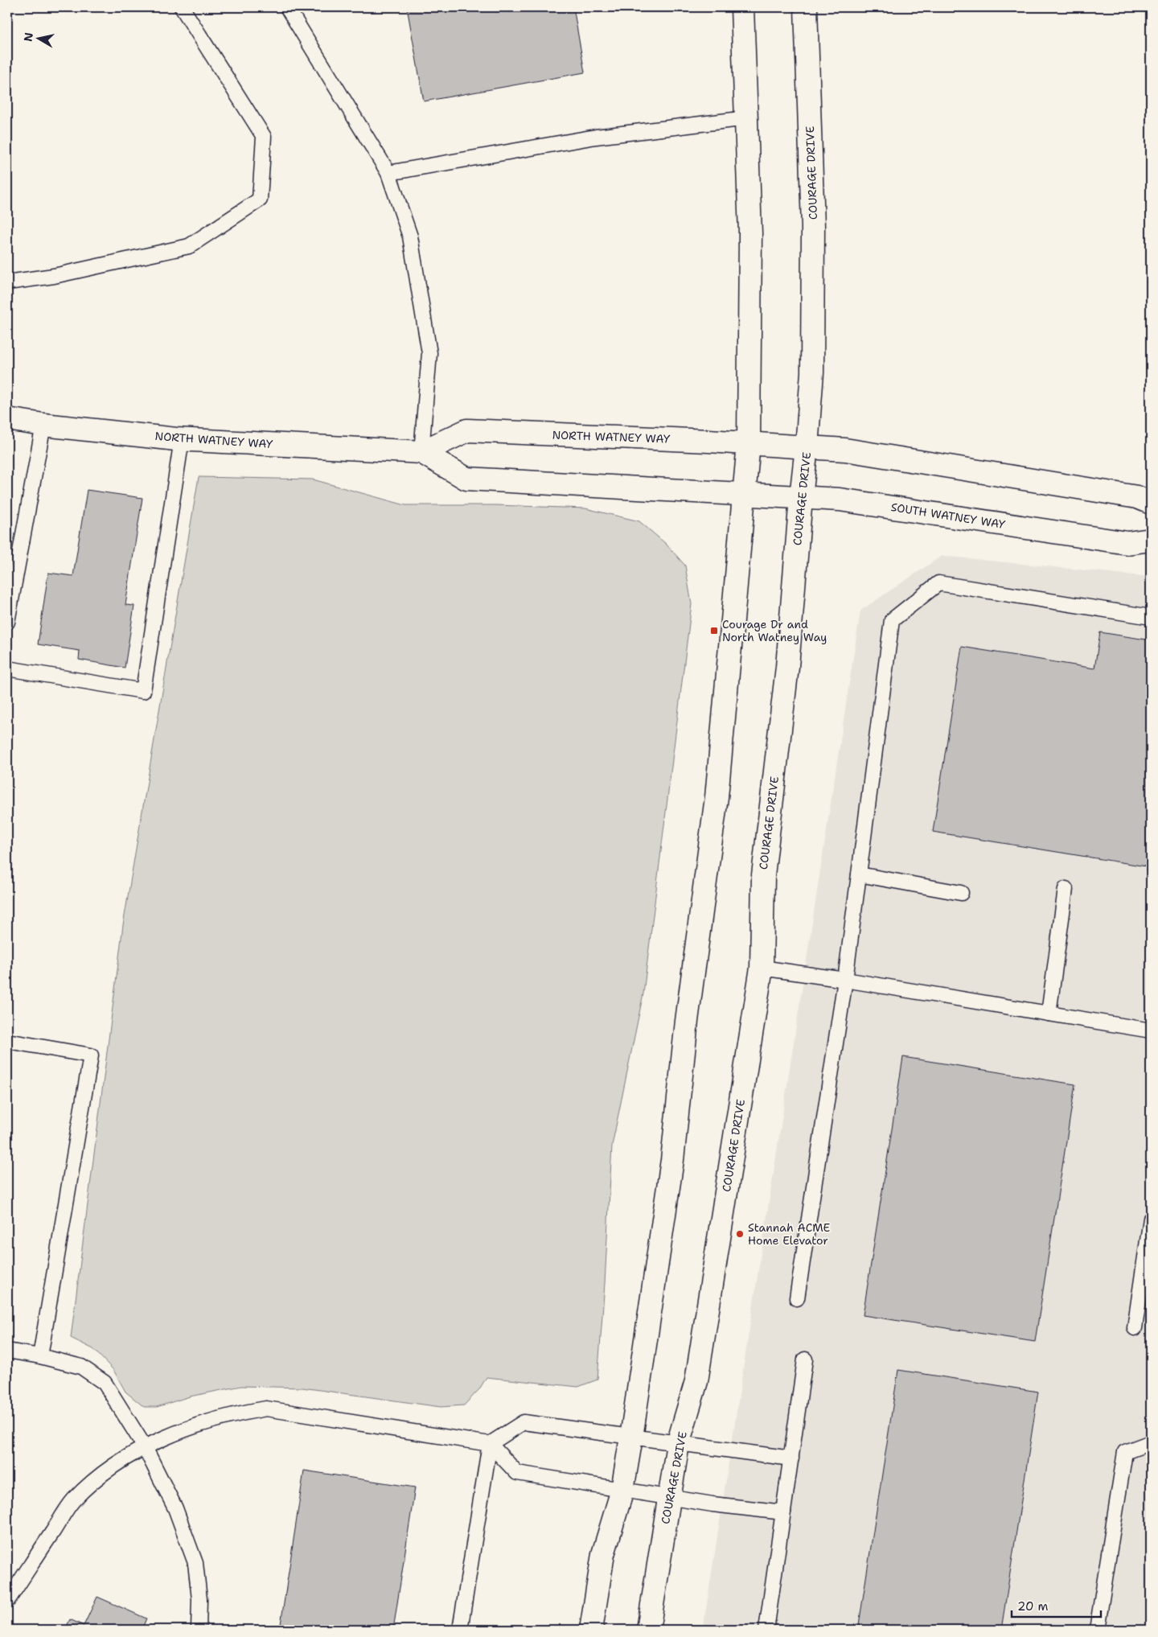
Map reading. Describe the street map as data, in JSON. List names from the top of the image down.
{
  "streets": {
    "street": ["COURAGE DRIVE", "NORTH WATNEY WAY", "SOUTH WATNEY WAY"]
  },
  "crossings": [
    ["COURAGE DRIVE", "NORTH WATNEY WAY"],
    ["COURAGE DRIVE", "SOUTH WATNEY WAY"],
    ["NORTH WATNEY WAY", "SOUTH WATNEY WAY"]
  ],
  "places": {
    "transit": ["Courage Dr and North Watney Way"],
    "other": ["Stannah ACME Home Elevator"]
  },
  "scale_bar": "20 m",
  "north": "left"
}
